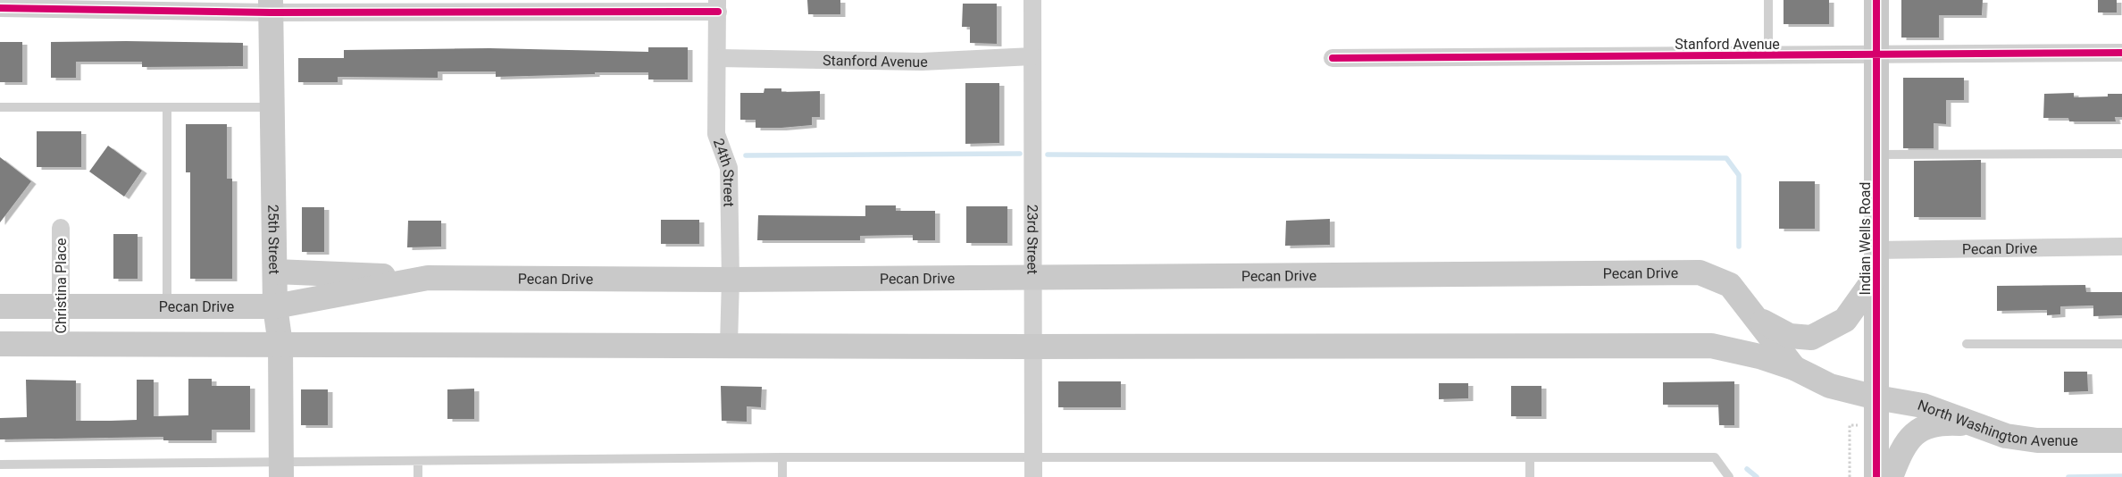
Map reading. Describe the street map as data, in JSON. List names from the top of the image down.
{
  "streets": {
    "main road": [
      "25th Street",
      "Indian Wells Road",
      "Pecan Drive",
      "North Washington Avenue"
    ],
    "street": [
      "Stanford Avenue",
      "24th Street",
      "23rd Street",
      "Christina Place"
    ]
  },
  "crossings": [
    ["Stanford Avenue", "24th Street"],
    ["Stanford Avenue", "23rd Street"],
    ["Stanford Avenue", "Indian Wells Road"],
    ["24th Street", "Pecan Drive"],
    ["25th Street", "Pecan Drive"],
    ["23rd Street", "Pecan Drive"],
    ["Indian Wells Road", "Pecan Drive"],
    ["Indian Wells Road", "North Washington Avenue"],
    ["Pecan Drive", "Christina Place"],
    ["Pecan Drive", "North Washington Avenue"]
  ]
}
